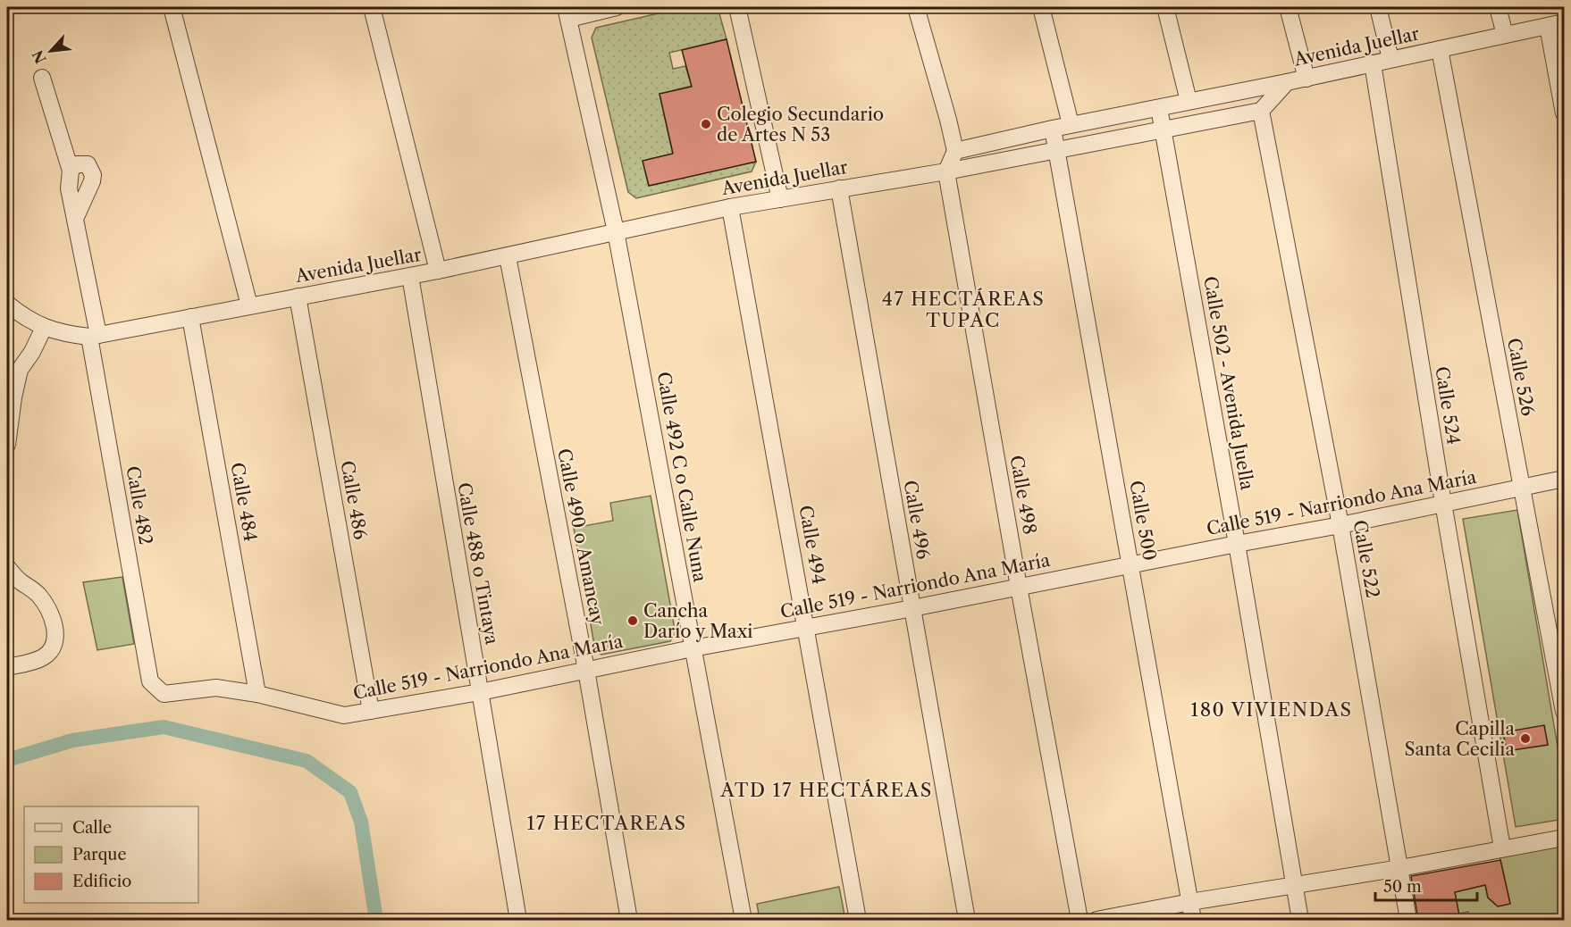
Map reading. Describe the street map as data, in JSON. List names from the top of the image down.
{
  "streets": {
    "street": [
      "Avenida Juellar",
      "Calle 526",
      "Calle 502 - Avenida Juella",
      "Calle 524",
      "Calle 492 C o Calle Nuna",
      "Calle 498",
      "Calle 486",
      "Calle 484",
      "Calle 519 - Narriondo Ana María",
      "Calle 482",
      "Calle 496",
      "Calle 500",
      "Calle 490 o Amancay",
      "Calle 494",
      "Calle 522",
      "Calle 488 o Tintaya"
    ]
  },
  "crossings": [
    ["Avenida Juellar", "Calle 526"],
    ["Avenida Juellar", "Calle 502 - Avenida Juella"],
    ["Avenida Juellar", "Calle 524"],
    ["Avenida Juellar", "Calle 492 C o Calle Nuna"],
    ["Avenida Juellar", "Calle 498"],
    ["Avenida Juellar", "Calle 486"],
    ["Avenida Juellar", "Calle 484"],
    ["Avenida Juellar", "Calle 482"],
    ["Avenida Juellar", "Calle 496"],
    ["Avenida Juellar", "Calle 500"],
    ["Avenida Juellar", "Calle 490 o Amancay"],
    ["Avenida Juellar", "Calle 494"],
    ["Avenida Juellar", "Calle 522"],
    ["Avenida Juellar", "Calle 488 o Tintaya"],
    ["Calle 526", "Calle 519 - Narriondo Ana María"],
    ["Calle 502 - Avenida Juella", "Calle 519 - Narriondo Ana María"],
    ["Calle 524", "Calle 519 - Narriondo Ana María"],
    ["Calle 492 C o Calle Nuna", "Calle 519 - Narriondo Ana María"],
    ["Calle 498", "Calle 519 - Narriondo Ana María"],
    ["Calle 486", "Calle 519 - Narriondo Ana María"],
    ["Calle 484", "Calle 519 - Narriondo Ana María"],
    ["Calle 519 - Narriondo Ana María", "Calle 482"],
    ["Calle 519 - Narriondo Ana María", "Calle 496"],
    ["Calle 519 - Narriondo Ana María", "Calle 500"],
    ["Calle 519 - Narriondo Ana María", "Calle 490 o Amancay"],
    ["Calle 519 - Narriondo Ana María", "Calle 494"],
    ["Calle 519 - Narriondo Ana María", "Calle 522"],
    ["Calle 519 - Narriondo Ana María", "Calle 488 o Tintaya"]
  ],
  "districts": [
    "47 HECTÁREAS TUPAC",
    "180 VIVIENDAS",
    "ATD 17 HECTÁREAS",
    "17 HECTAREAS"
  ],
  "places": ["Colegio Secundario de Artes N 53", "Cancha Darío y Maxi", "Capilla Santa Cecilia"],
  "legend": ["Calle", "Parque", "Edificio"],
  "scale_bar": "50 m",
  "north": "bottom left"
}
